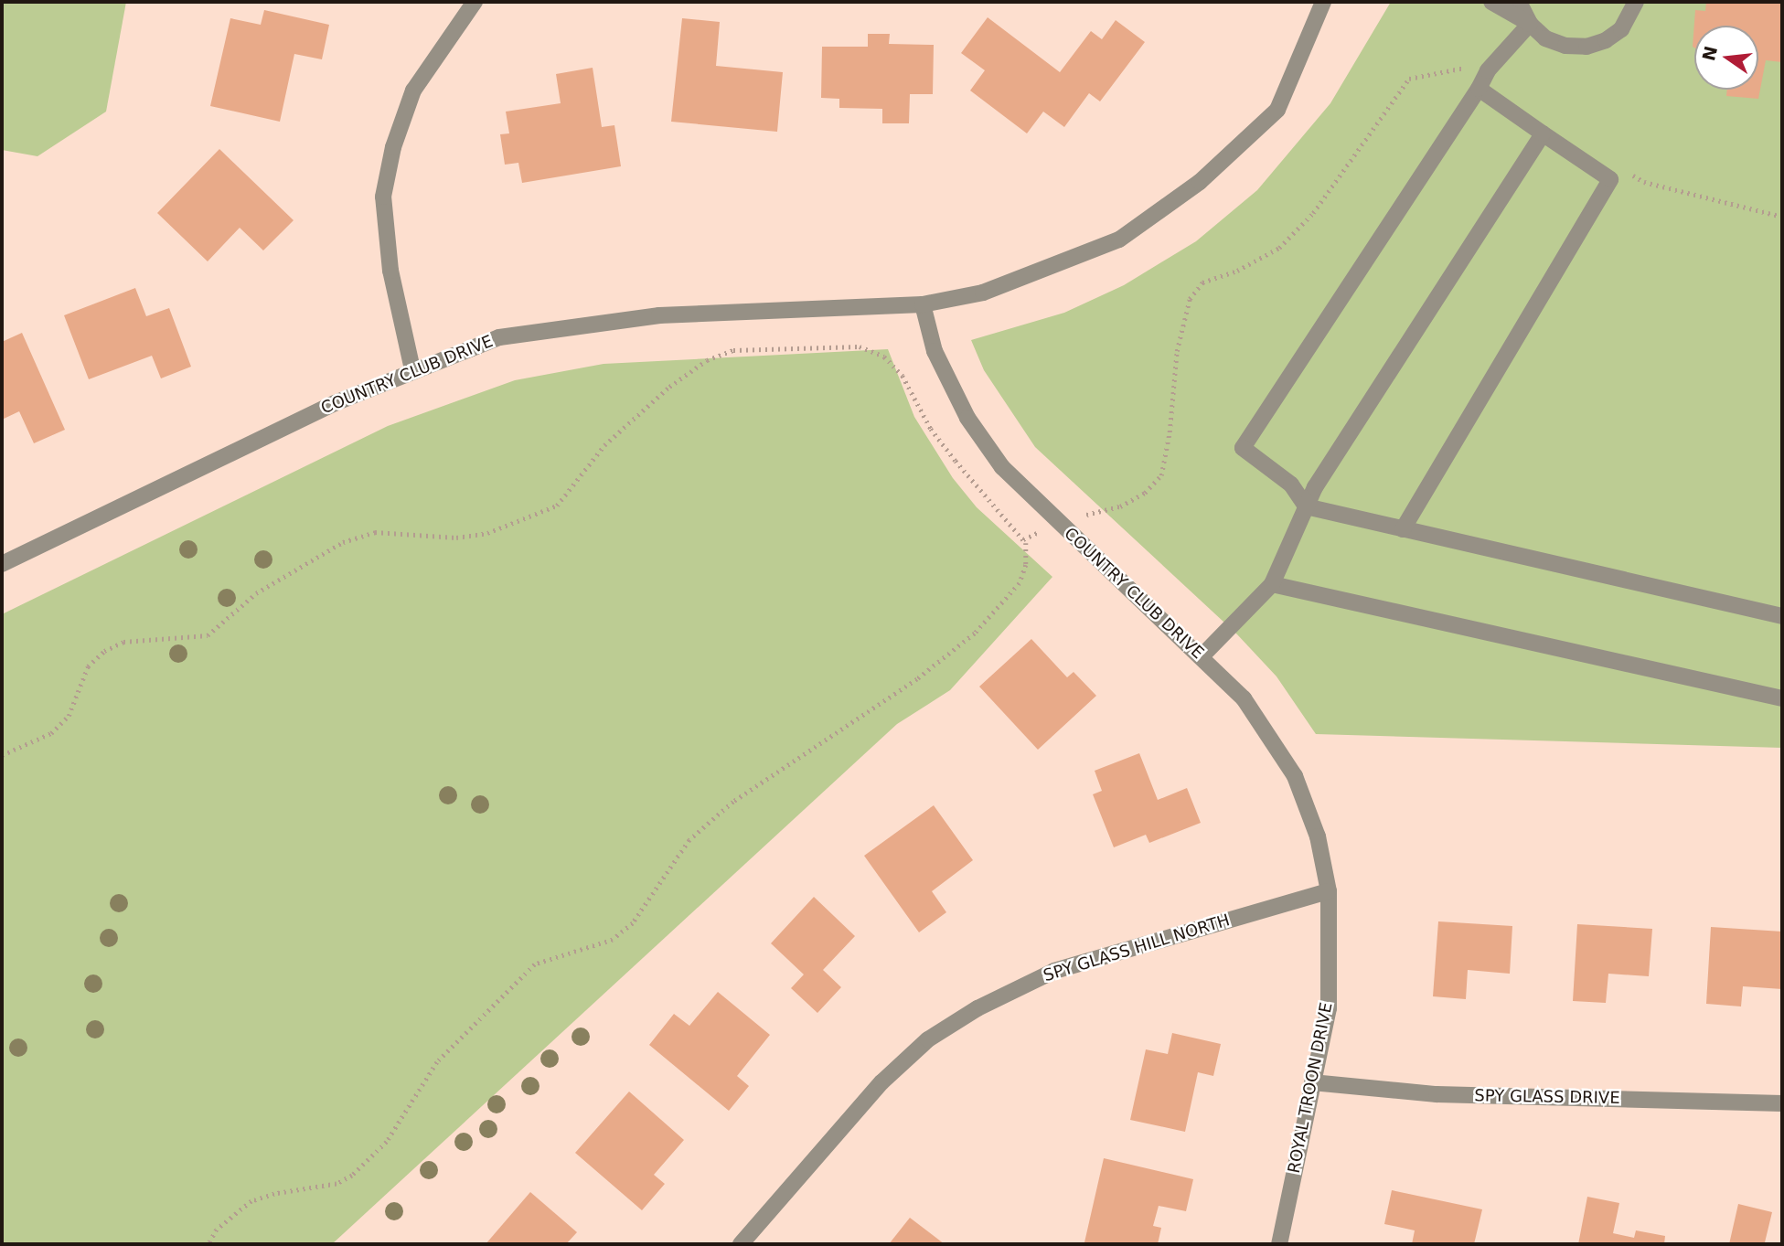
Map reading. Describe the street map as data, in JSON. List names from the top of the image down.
{
  "streets": {
    "street": [
      "COUNTRY CLUB DRIVE",
      "SPY GLASS HILL NORTH",
      "ROYAL TROON DRIVE",
      "SPY GLASS DRIVE"
    ]
  },
  "crossings": [
    ["COUNTRY CLUB DRIVE", "SPY GLASS HILL NORTH"],
    ["COUNTRY CLUB DRIVE", "ROYAL TROON DRIVE"],
    ["SPY GLASS HILL NORTH", "ROYAL TROON DRIVE"],
    ["ROYAL TROON DRIVE", "SPY GLASS DRIVE"]
  ],
  "north": "left"
}
